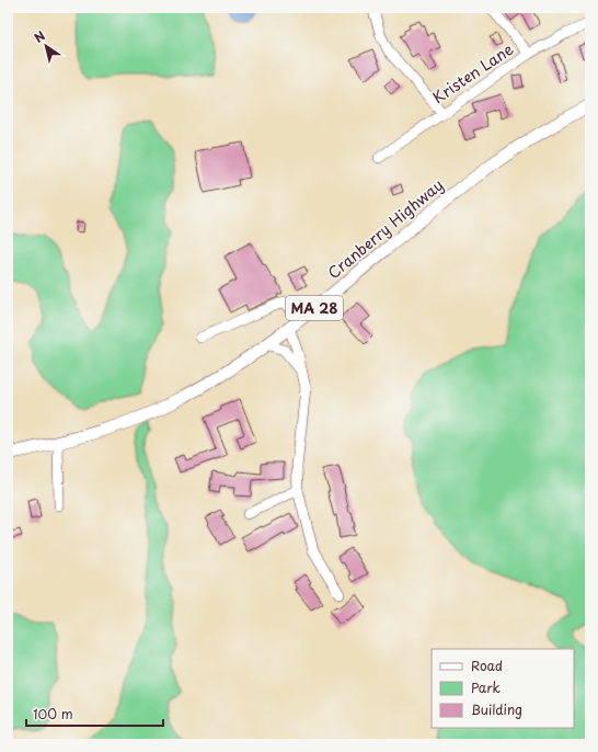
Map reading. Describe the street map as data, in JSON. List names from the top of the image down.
{
  "streets": {
    "main road": ["Cranberry Highway", "MA 28"],
    "street": ["Kristen Lane"]
  },
  "legend": ["Road", "Park", "Building"],
  "scale_bar": "100 m",
  "north": "top left"
}
